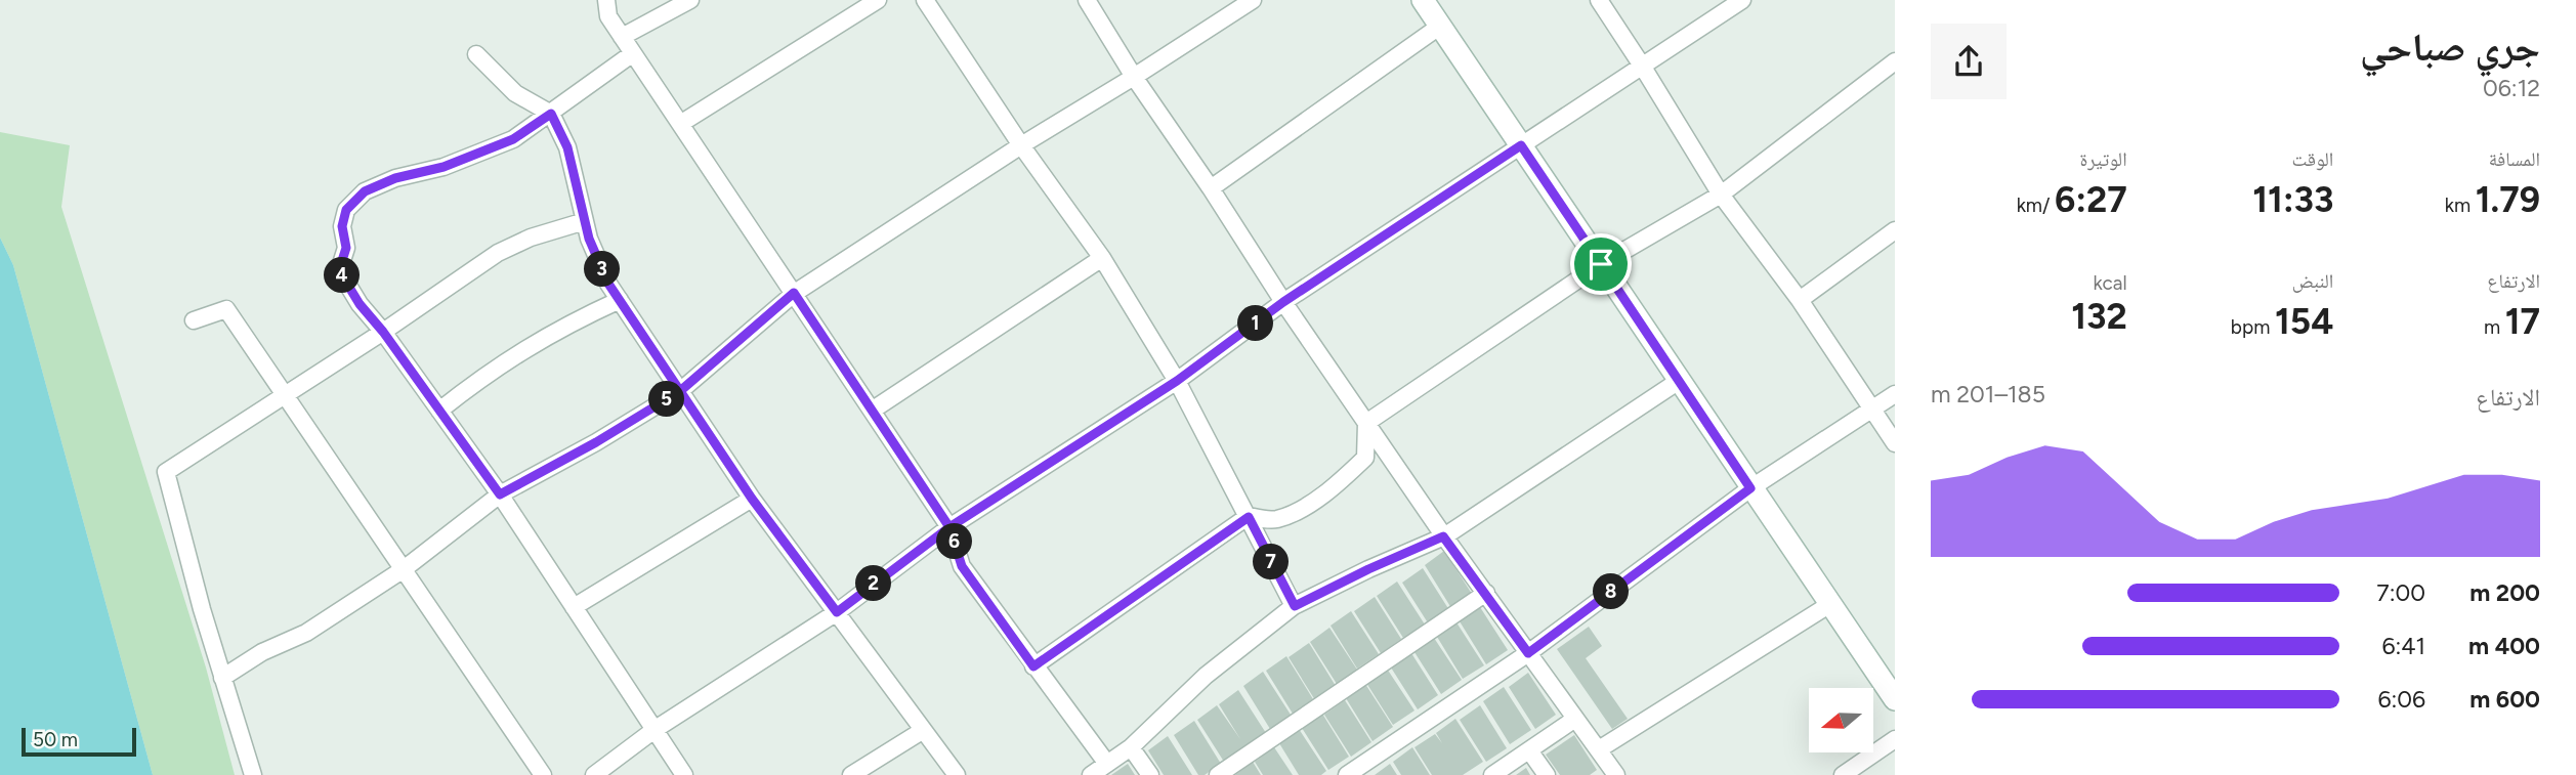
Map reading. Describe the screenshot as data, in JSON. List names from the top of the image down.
{
  "scale_bar": "50 m",
  "north": "left",
  "page": {
    "heading": ["جري صباحي", "06:12"],
    "stats": [
      ["المسافة", "1.79 km"],
      ["الوقت", "11:33"],
      ["الوتيرة", "6:27 /km"],
      ["الارتفاع", "17 m"],
      ["النبض", "154 bpm"],
      ["kcal", "132"]
    ],
    "pins": [
      "3",
      "4",
      "1",
      "5",
      "6",
      "7",
      "2",
      "8"
    ],
    "chart": ["الارتفاع", "185–201 m"],
    "list": [
      {
        "name": "200 m",
        "note": "7:00"
      },
      {
        "name": "400 m",
        "note": "6:41"
      },
      {
        "name": "600 m",
        "note": "6:06"
      }
    ],
    "scale": "50 m"
  }
}
